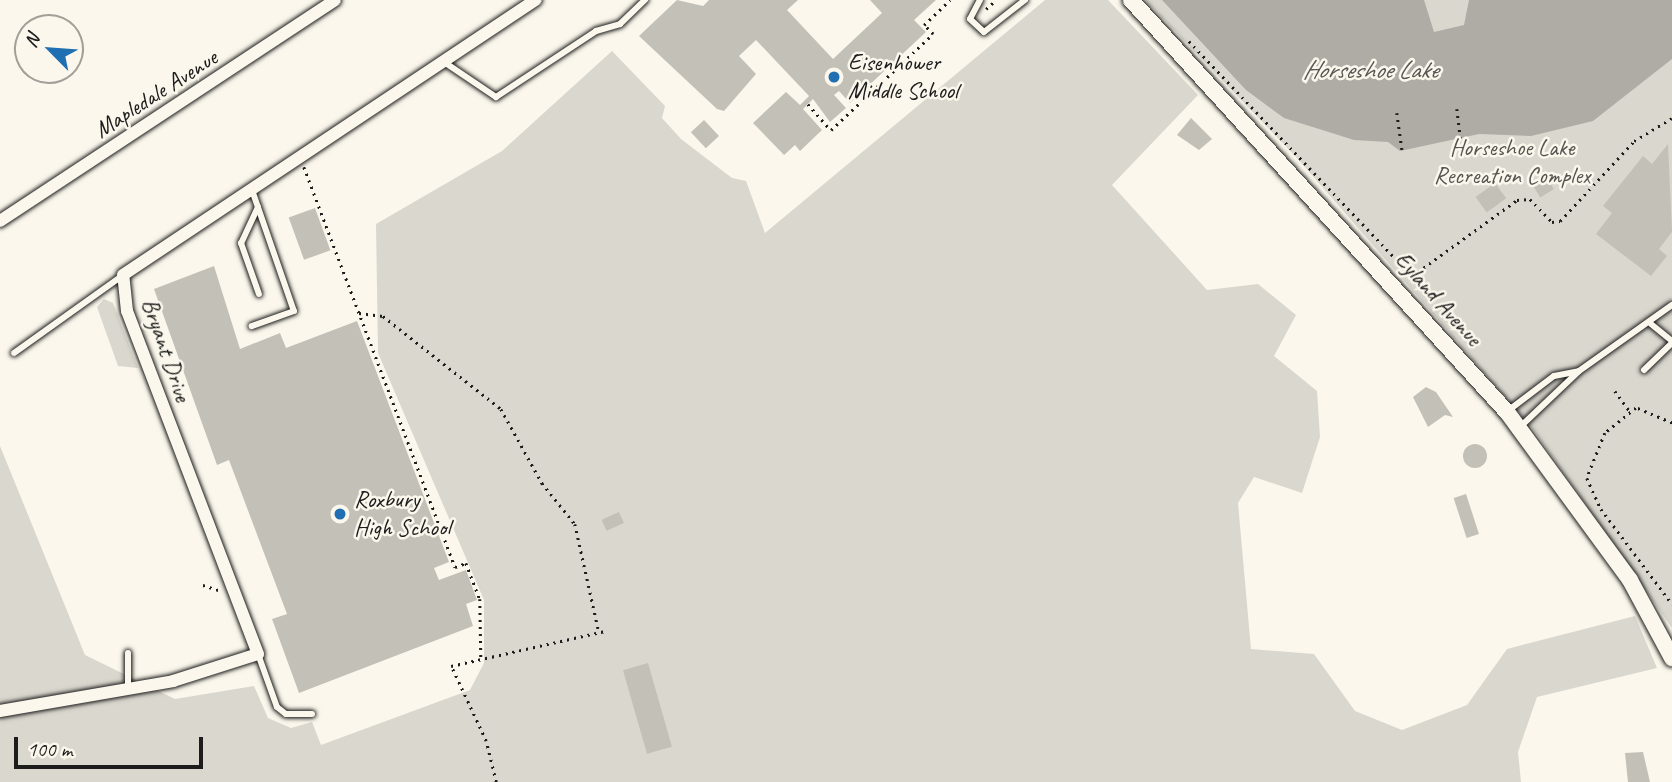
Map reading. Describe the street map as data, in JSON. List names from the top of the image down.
{
  "streets": {
    "street": ["Mapledale Avenue", "Eyland Avenue", "Bryant Drive"]
  },
  "water": ["Horseshoe Lake"],
  "parks": ["Horseshoe Lake Recreation Complex"],
  "places": ["Eisenhower Middle School", "Roxbury High School"],
  "scale_bar": "100 m",
  "north": "top left"
}
